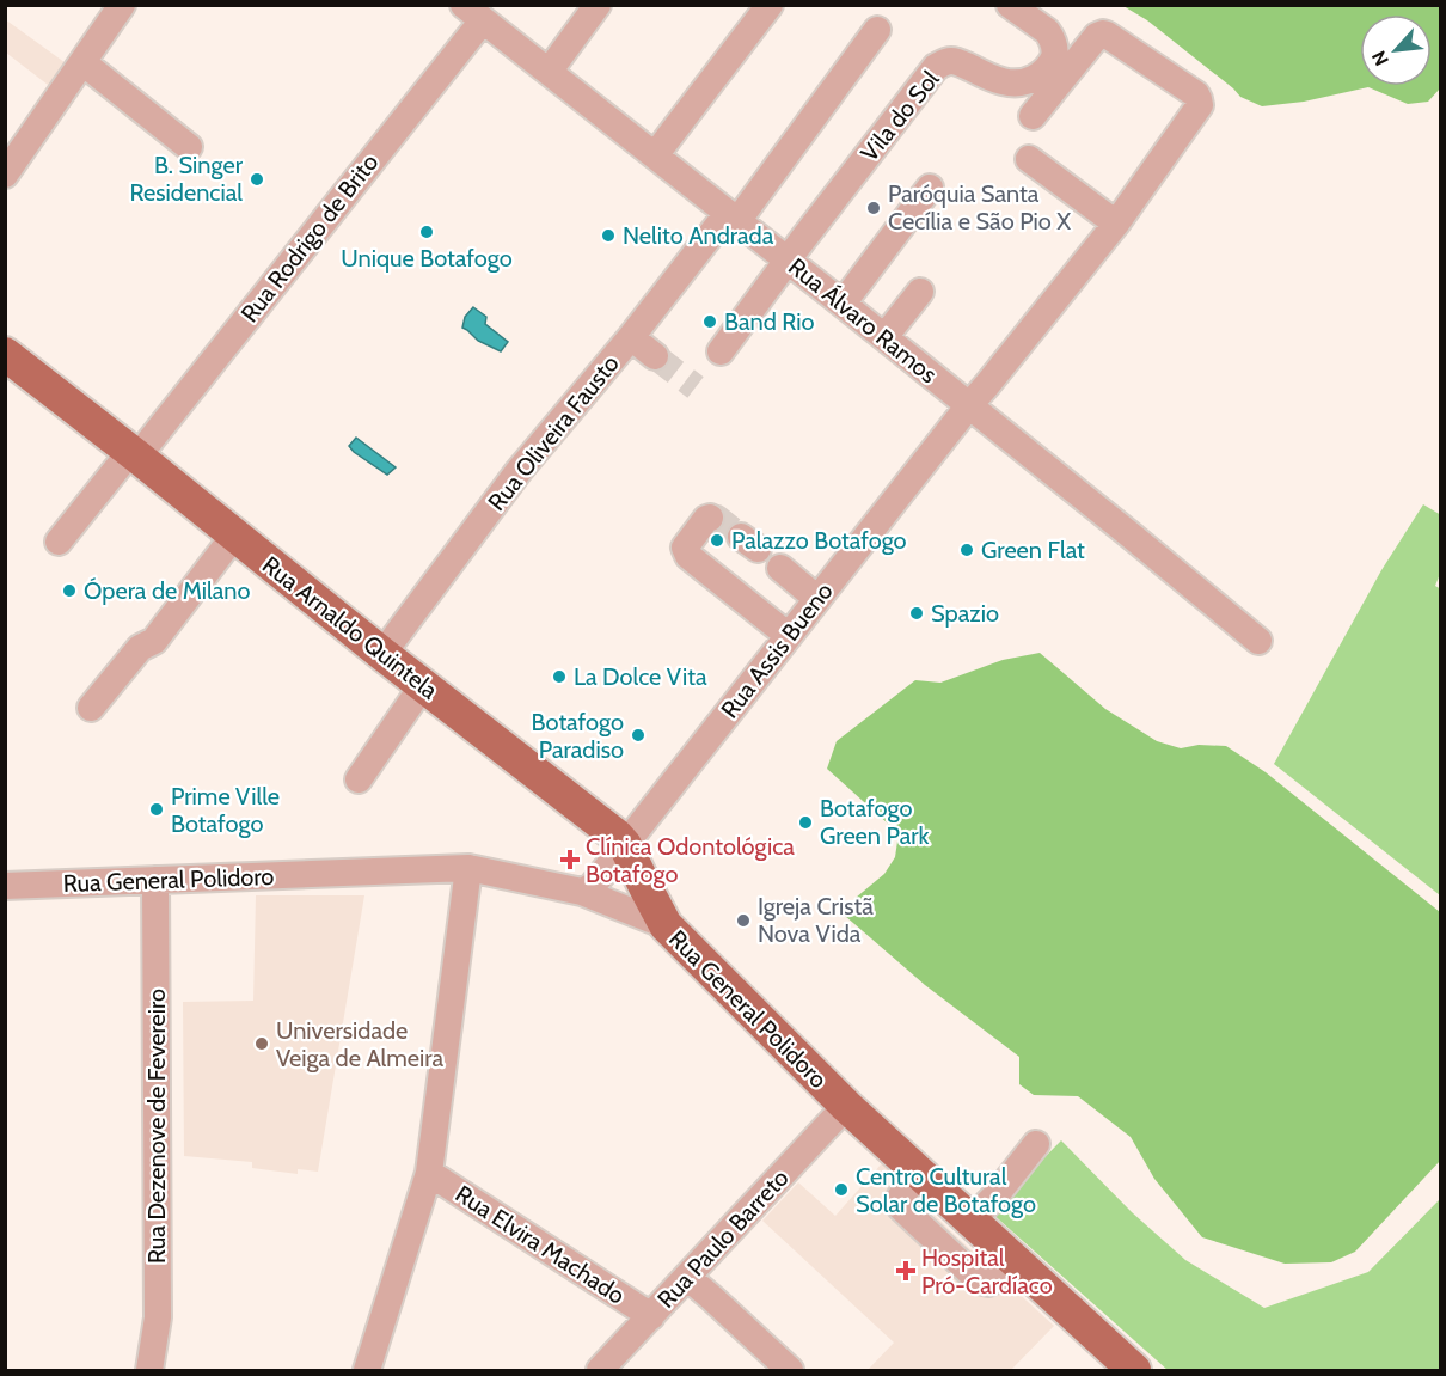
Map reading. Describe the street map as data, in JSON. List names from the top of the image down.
{
  "streets": {
    "main road": ["Rua Arnaldo Quintela", "Rua General Polidoro"],
    "street": [
      "Vila do Sol",
      "Rua Rodrigo de Brito",
      "Rua Álvaro Ramos",
      "Rua Oliveira Fausto",
      "Rua Assis Bueno",
      "Rua Dezenove de Fevereiro",
      "Rua Paulo Barreto",
      "Rua Elvira Machado"
    ]
  },
  "crossings": [
    ["Vila do Sol", "Rua Álvaro Ramos"],
    ["Rua Rodrigo de Brito", "Rua Álvaro Ramos"],
    ["Rua Rodrigo de Brito", "Rua Arnaldo Quintela"],
    ["Rua Álvaro Ramos", "Rua Oliveira Fausto"],
    ["Rua Álvaro Ramos", "Rua Assis Bueno"],
    ["Rua Oliveira Fausto", "Rua Arnaldo Quintela"],
    ["Rua Arnaldo Quintela", "Rua Assis Bueno"],
    ["Rua Arnaldo Quintela", "Rua General Polidoro"],
    ["Rua Assis Bueno", "Rua General Polidoro"],
    ["Rua General Polidoro", "Rua Dezenove de Fevereiro"],
    ["Rua General Polidoro", "Rua Paulo Barreto"],
    ["Rua Paulo Barreto", "Rua Elvira Machado"]
  ],
  "places": {
    "other": [
      "B. Singer Residencial",
      "Paróquia Santa Cecília e São Pio X",
      "Unique Botafogo",
      "Nelito Andrada",
      "Band Rio",
      "Palazzo Botafogo",
      "Green Flat",
      "Ópera de Milano",
      "Spazio",
      "La Dolce Vita",
      "Botafogo Paradiso",
      "Prime Ville Botafogo",
      "Botafogo Green Park",
      "Igreja Cristã Nova Vida",
      "Universidade Veiga de Almeira",
      "Centro Cultural Solar de Botafogo"
    ],
    "health": ["Clínica Odontológica Botafogo", "Hospital Pró-Cardíaco"]
  },
  "north": "bottom left"
}
